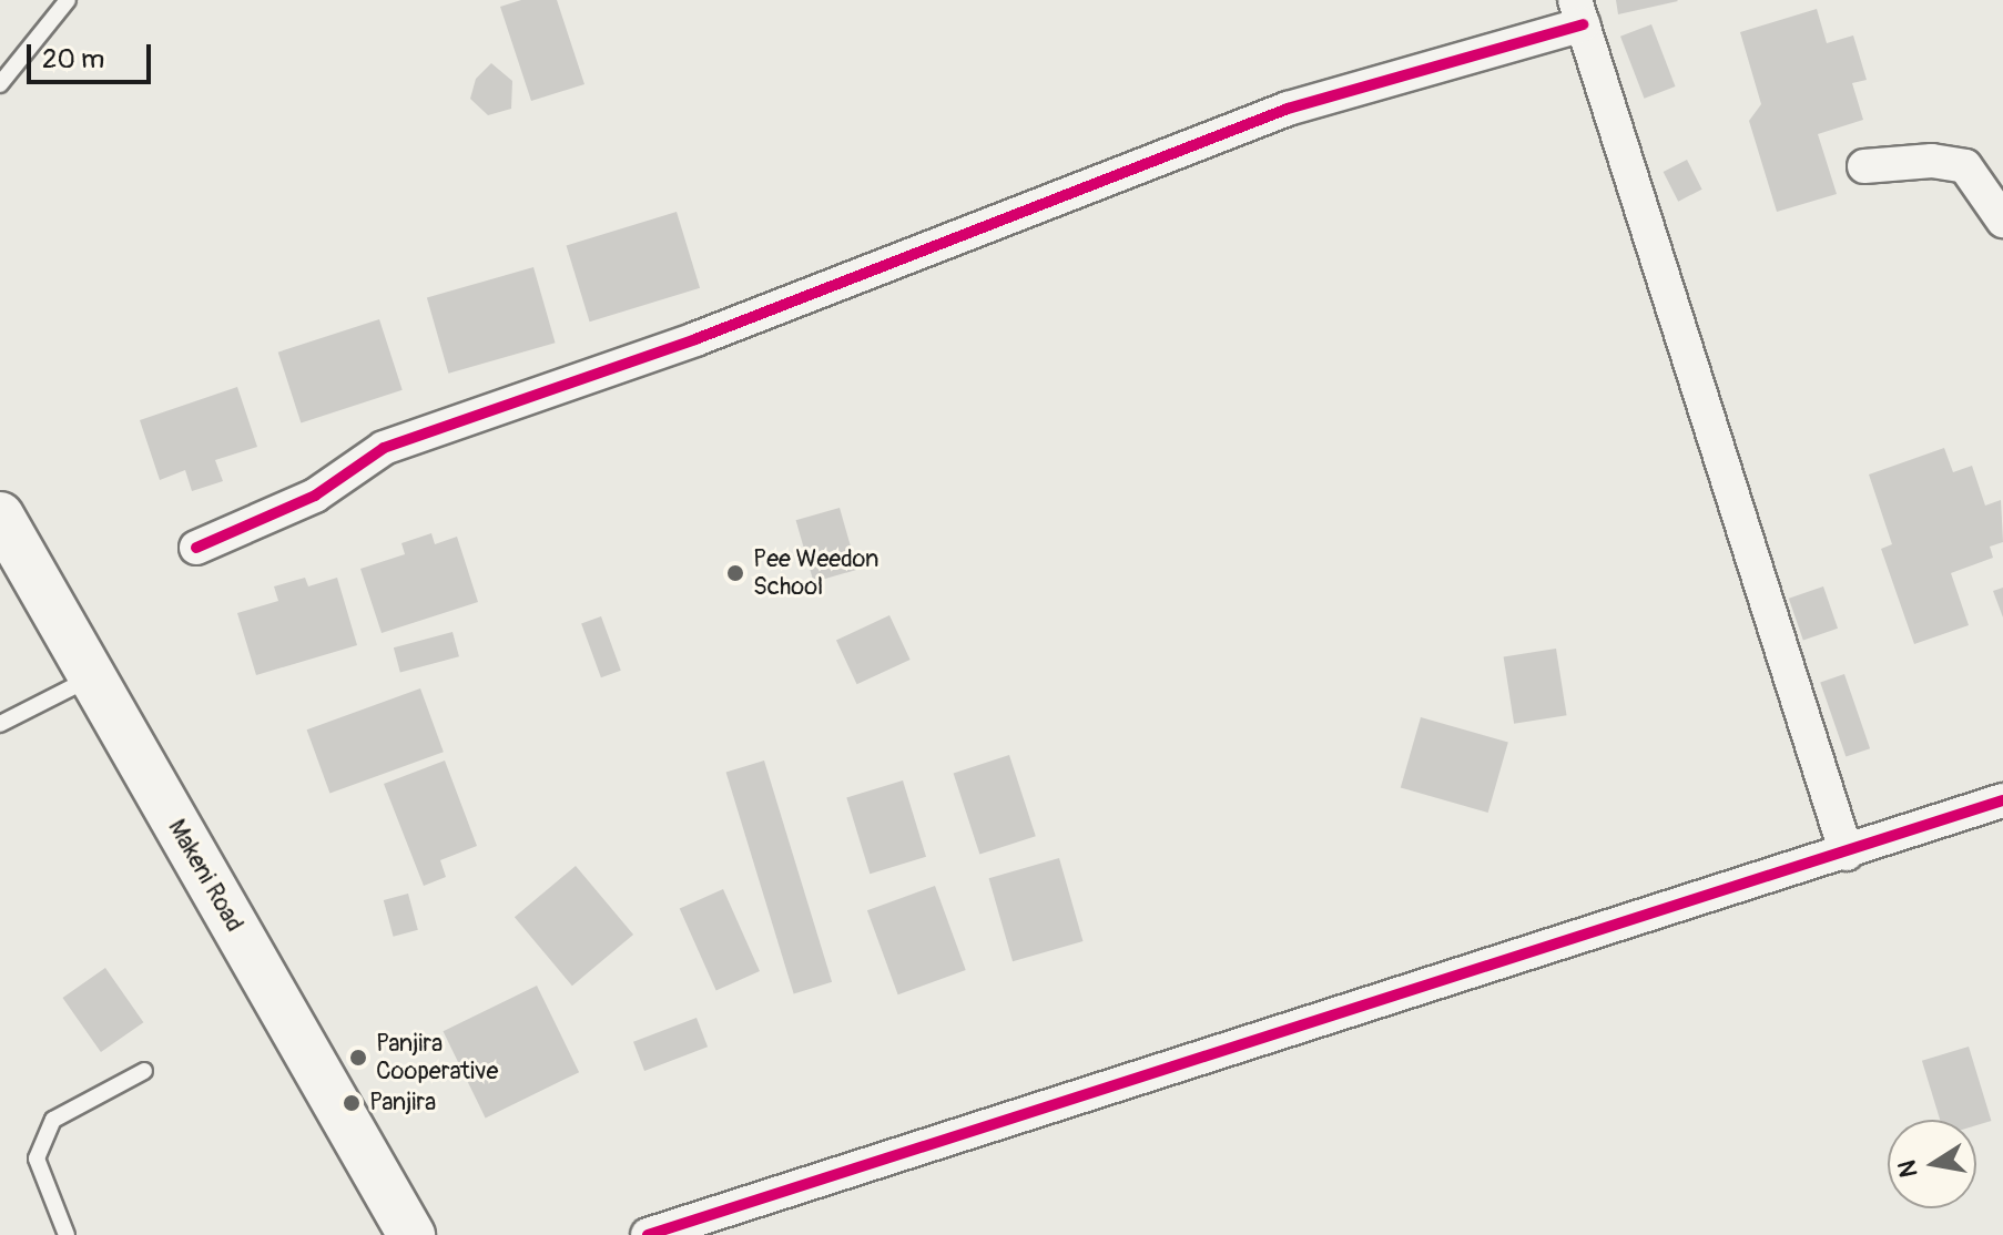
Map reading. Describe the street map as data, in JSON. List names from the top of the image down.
{
  "streets": {
    "main road": ["Makeni Road"]
  },
  "places": ["Pee Weedon School", "Panjira Cooperative", "Panjira"],
  "scale_bar": "20 m",
  "north": "left"
}
